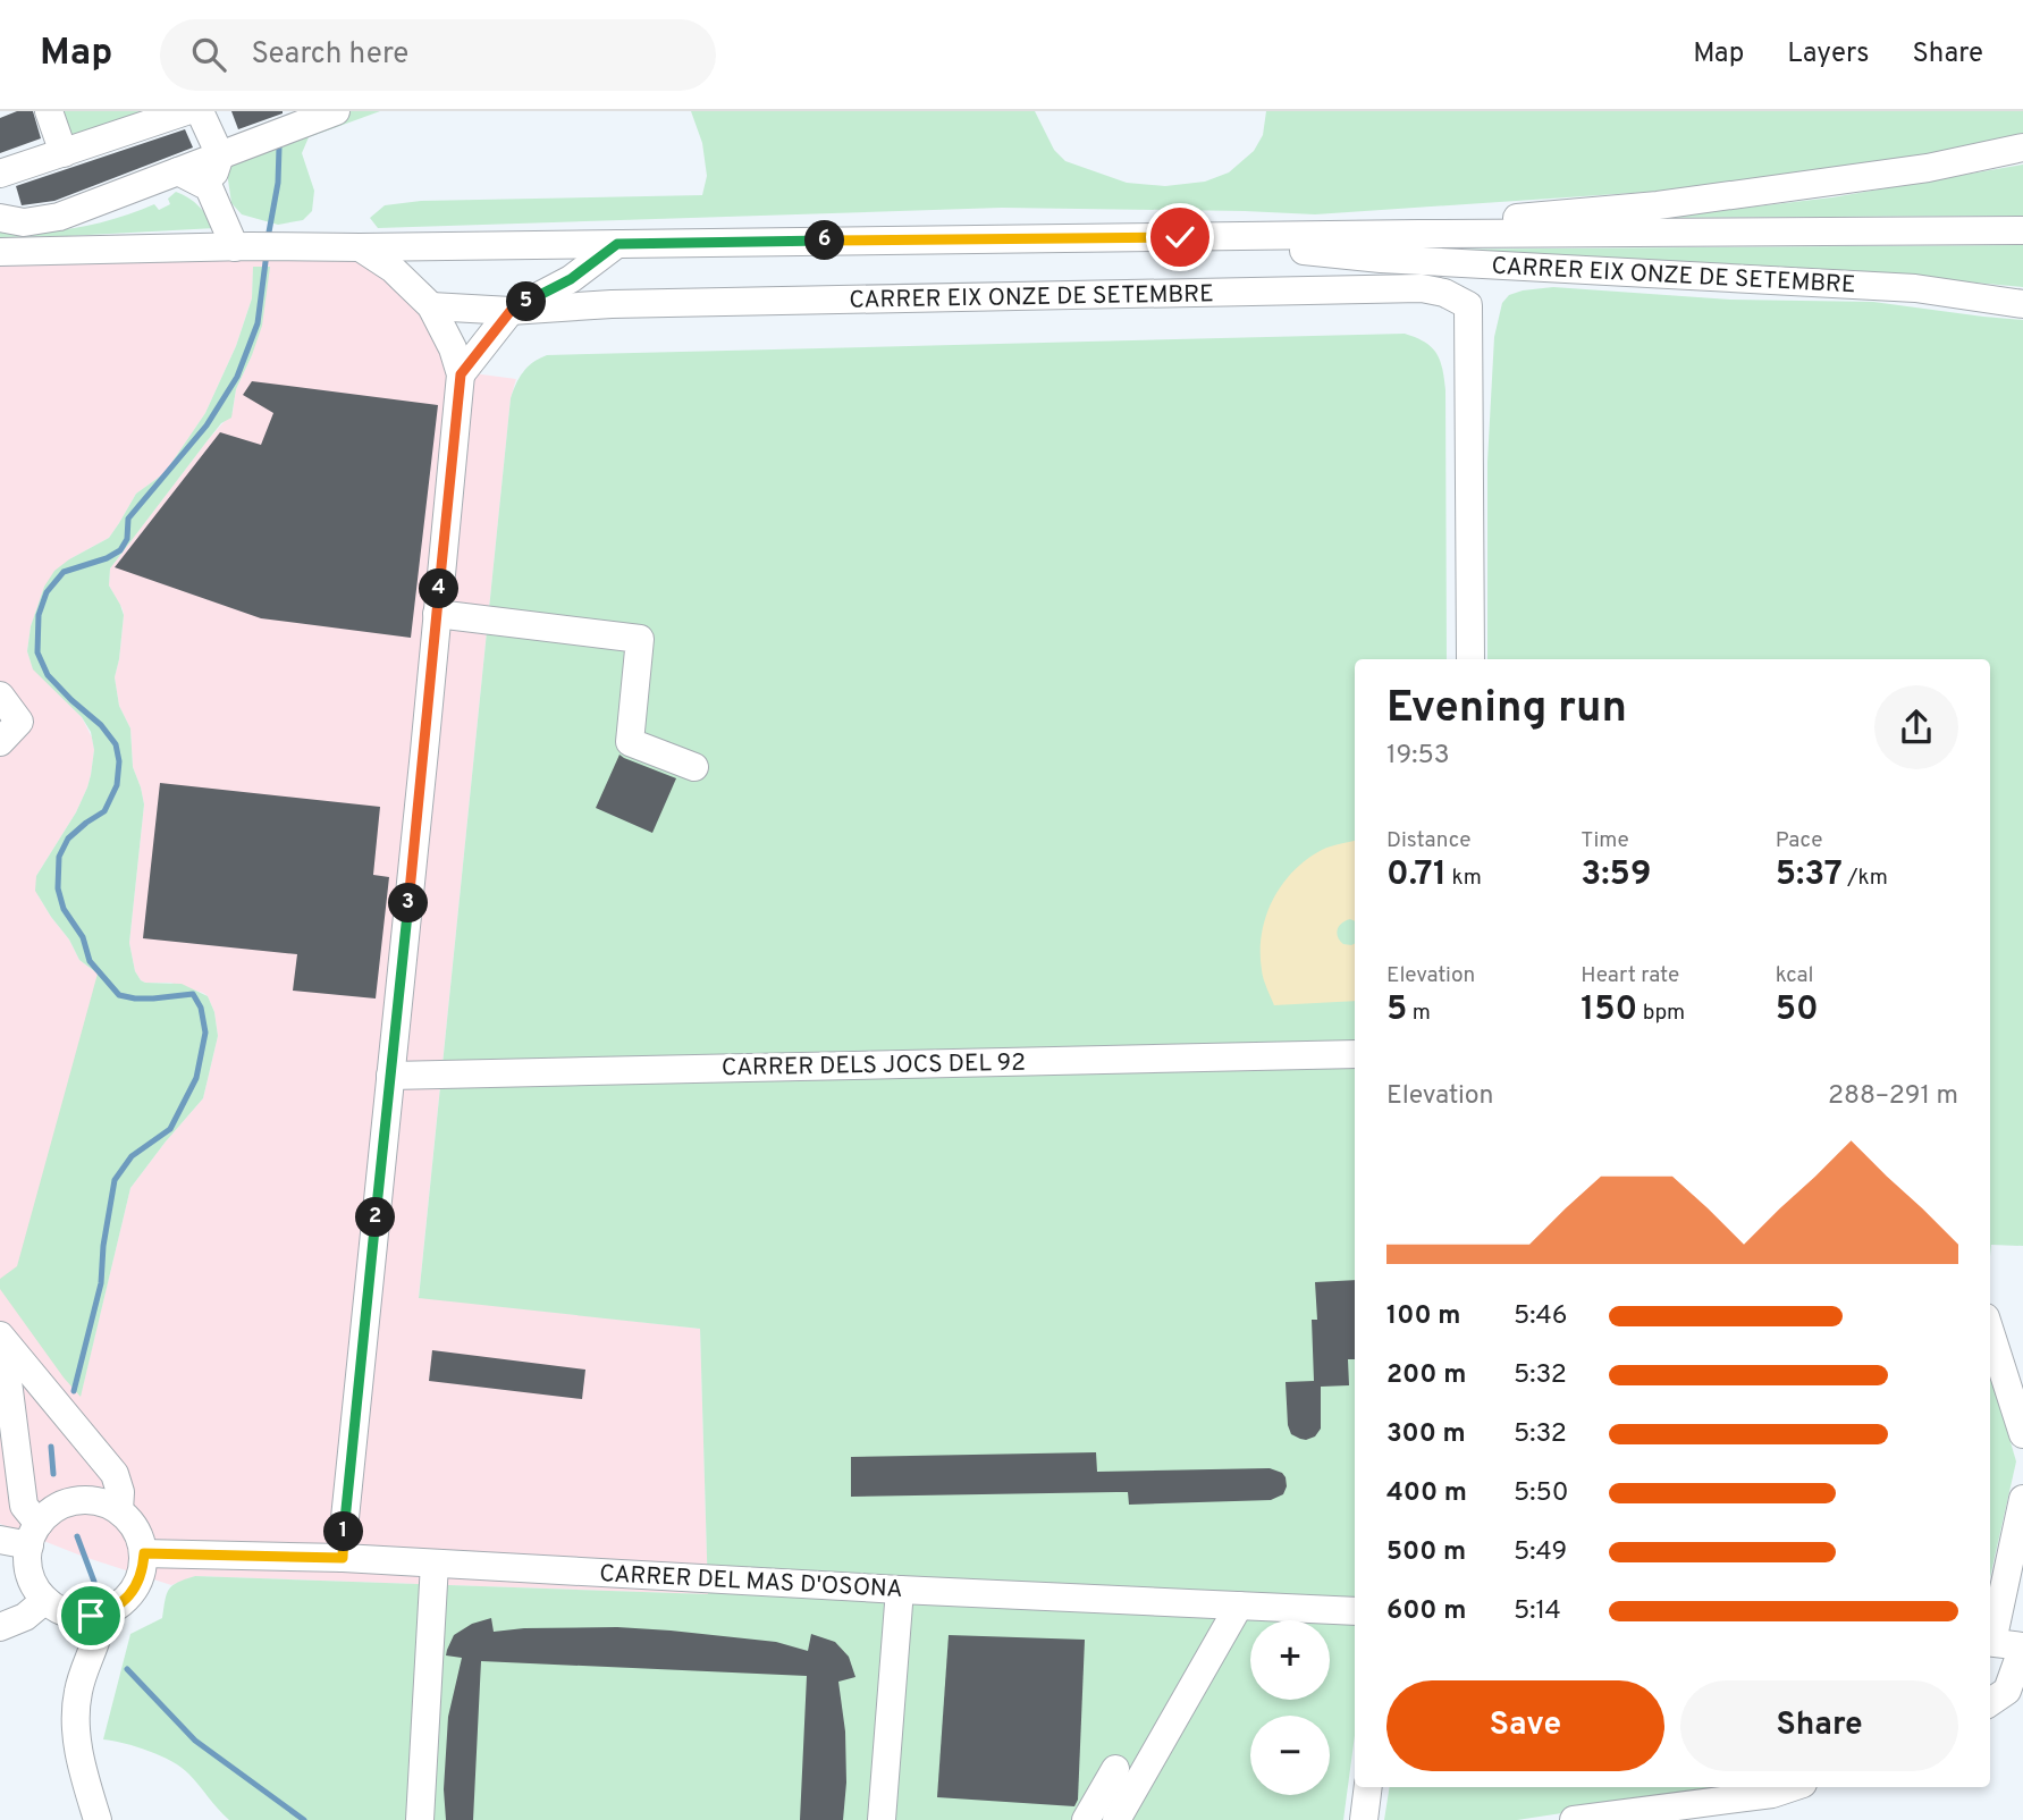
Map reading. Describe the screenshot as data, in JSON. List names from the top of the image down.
{
  "streets": {
    "street": ["CARRER EIX ONZE DE SETEMBRE", "CARRER DELS JOCS DEL 92", "CARRER DEL MAS D'OSONA"]
  },
  "page": {
    "header": "Map",
    "search": "Search here",
    "nav": ["Map", "Layers", "Share"],
    "pins": [
      "6",
      "5",
      "4",
      "3",
      "2",
      "1"
    ],
    "heading": ["Evening run", "19:53"],
    "stats": [
      ["Distance", "0.71 km"],
      ["Time", "3:59"],
      ["Pace", "5:37 /km"],
      ["Elevation", "5 m"],
      ["Heart rate", "150 bpm"],
      ["kcal", "50"]
    ],
    "chart": ["Elevation", "288–291 m"],
    "list": [
      {
        "name": "100 m",
        "note": "5:46"
      },
      {
        "name": "200 m",
        "note": "5:32"
      },
      {
        "name": "300 m",
        "note": "5:32"
      },
      {
        "name": "400 m",
        "note": "5:50"
      },
      {
        "name": "500 m",
        "note": "5:49"
      },
      {
        "name": "600 m",
        "note": "5:14"
      }
    ],
    "map_buttons": ["+", "−"],
    "buttons": ["Save", "Share"]
  }
}
